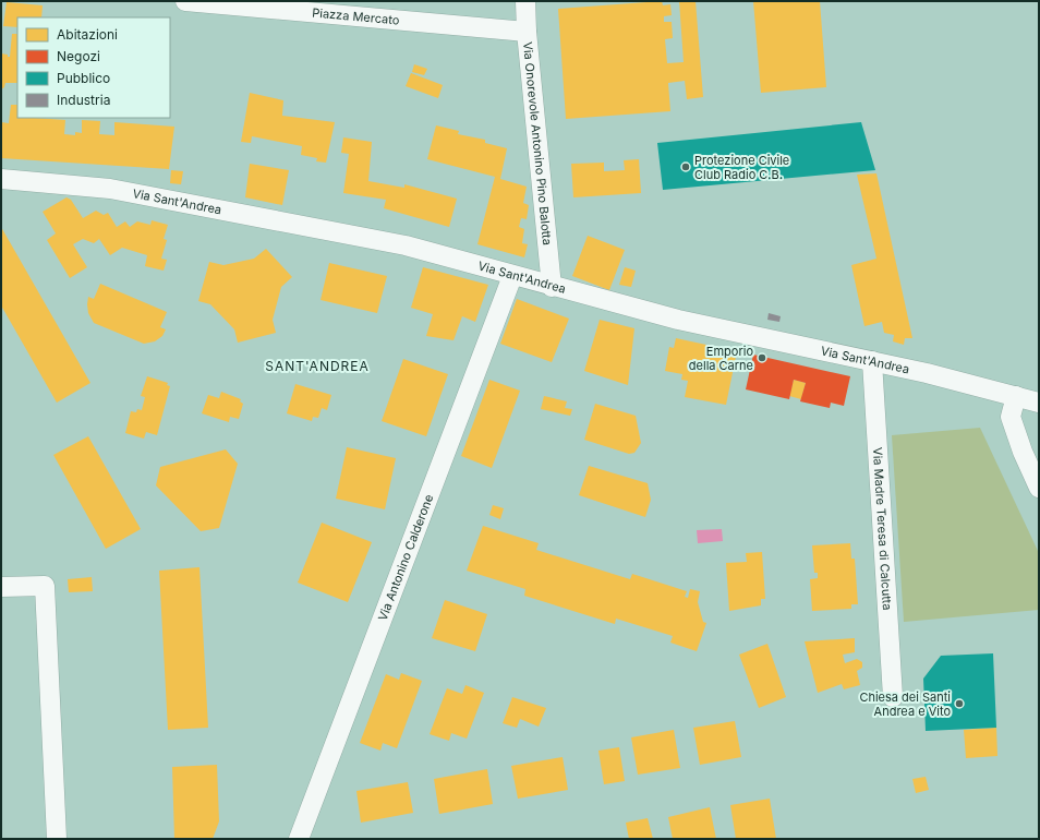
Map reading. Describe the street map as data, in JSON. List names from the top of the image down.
{
  "streets": {
    "street": [
      "Piazza Mercato",
      "Via Onorevole Antonino Pino Balotta",
      "Via Sant'Andrea",
      "Via Madre Teresa di Calcutta",
      "Via Antonino Calderone"
    ]
  },
  "crossings": [
    ["Piazza Mercato", "Via Onorevole Antonino Pino Balotta"],
    ["Via Onorevole Antonino Pino Balotta", "Via Sant'Andrea"],
    ["Via Sant'Andrea", "Via Madre Teresa di Calcutta"],
    ["Via Sant'Andrea", "Via Antonino Calderone"]
  ],
  "districts": ["SANT'ANDREA"],
  "places": ["Protezione Civile Club Radio C.B.", "Emporio della Carne", "Chiesa dei Santi Andrea e Vito"],
  "legend": [
    "Abitazioni",
    "Negozi",
    "Pubblico",
    "Industria"
  ]
}
